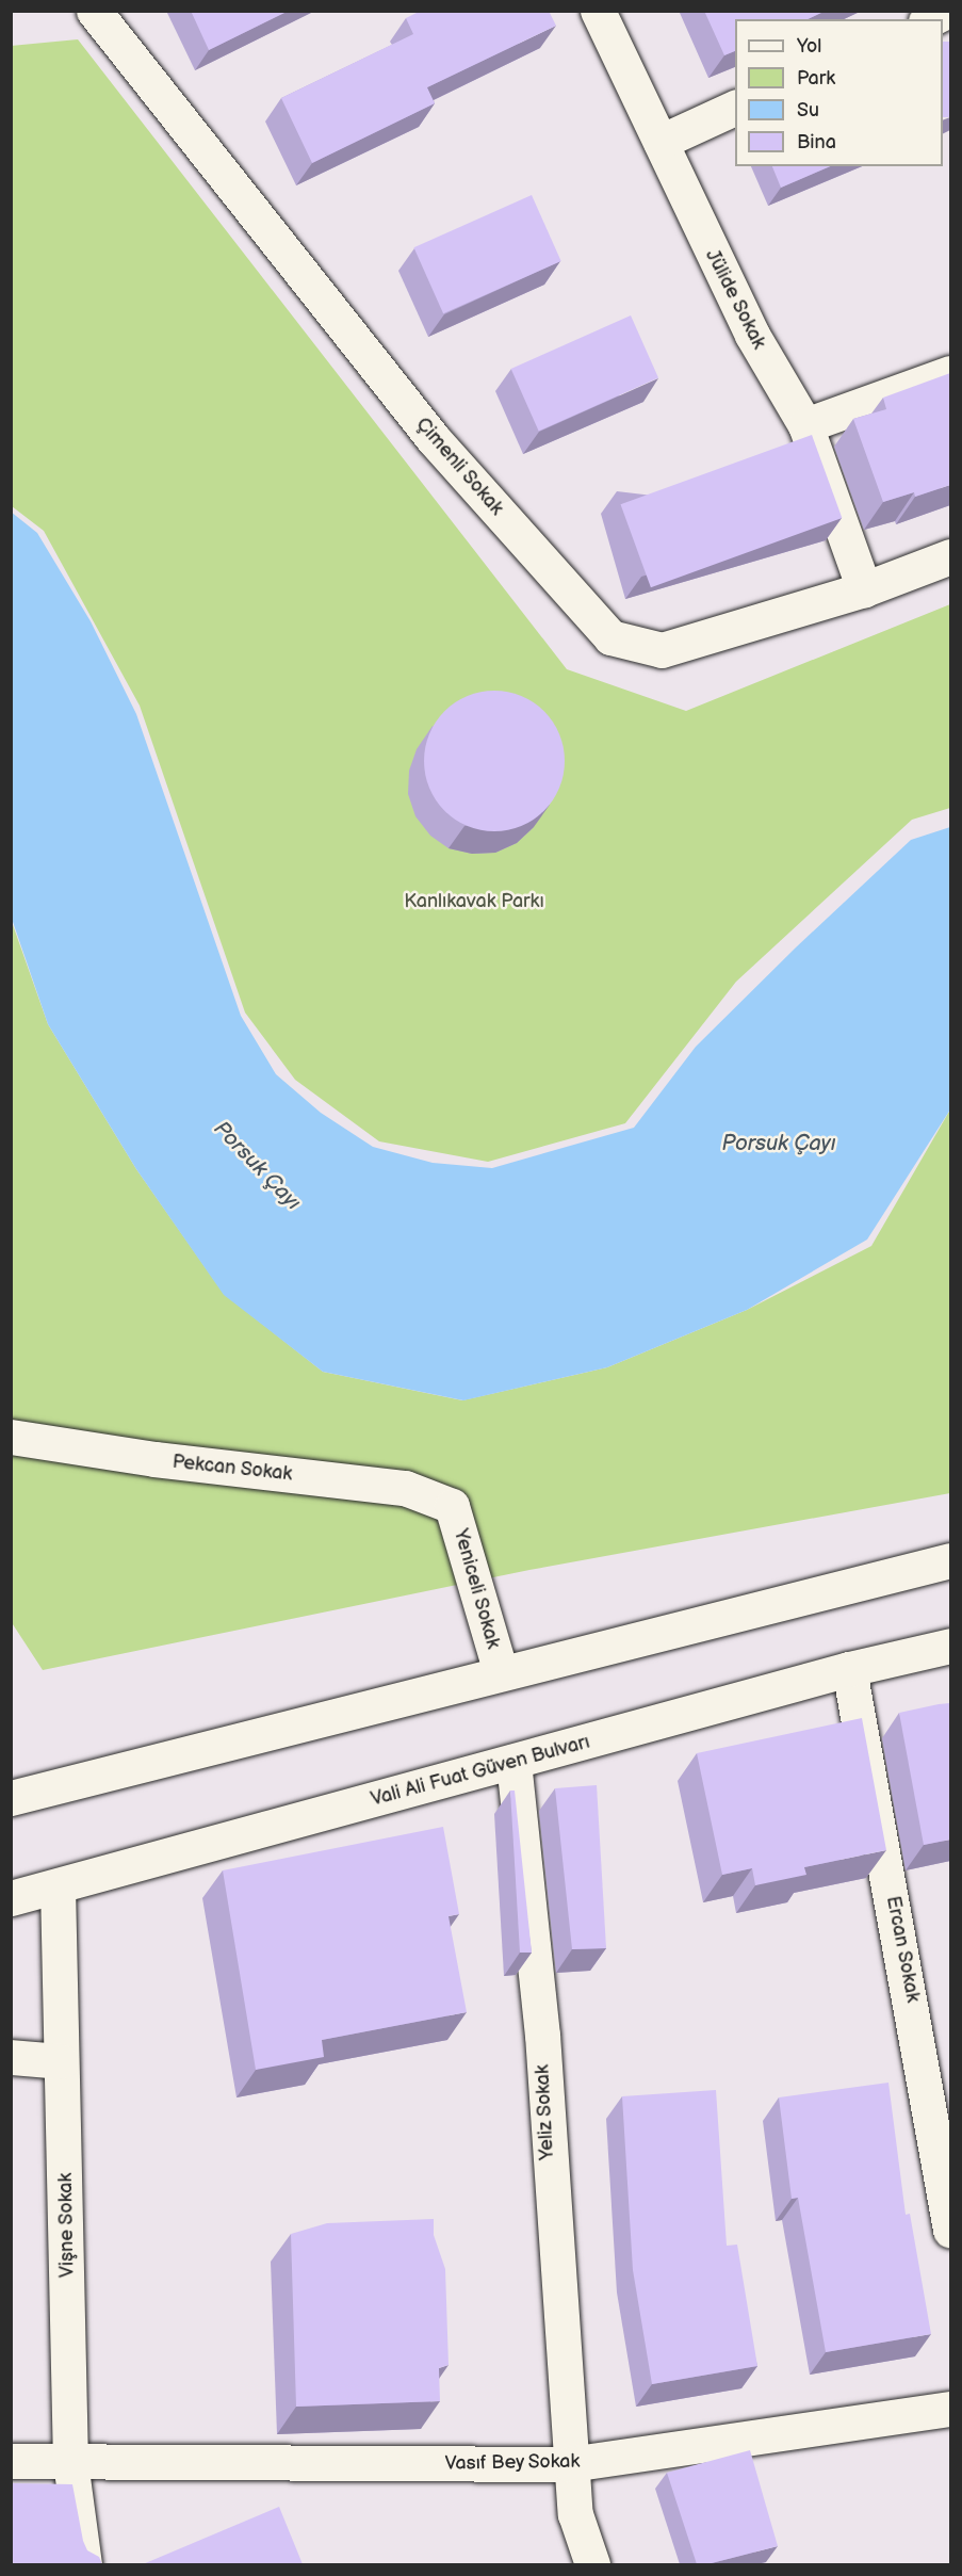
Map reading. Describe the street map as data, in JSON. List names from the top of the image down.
{
  "streets": {
    "street": [
      "Jülide Sokak",
      "Çimenli Sokak",
      "Pekcan Sokak",
      "Yeniceli Sokak",
      "Vali Ali Fuat Güven Bulvarı",
      "Ercan Sokak",
      "Yeliz Sokak",
      "Vişne Sokak",
      "Vasıf Bey Sokak"
    ]
  },
  "crossings": [
    ["Jülide Sokak", "Çimenli Sokak"],
    ["Pekcan Sokak", "Yeniceli Sokak"],
    ["Vali Ali Fuat Güven Bulvarı", "Ercan Sokak"],
    ["Vali Ali Fuat Güven Bulvarı", "Yeliz Sokak"],
    ["Vali Ali Fuat Güven Bulvarı", "Vişne Sokak"],
    ["Yeliz Sokak", "Vasıf Bey Sokak"],
    ["Vişne Sokak", "Vasıf Bey Sokak"]
  ],
  "water": ["Porsuk Çayı"],
  "parks": ["Kanlıkavak Parkı"],
  "legend": [
    "Yol",
    "Park",
    "Su",
    "Bina"
  ]
}
